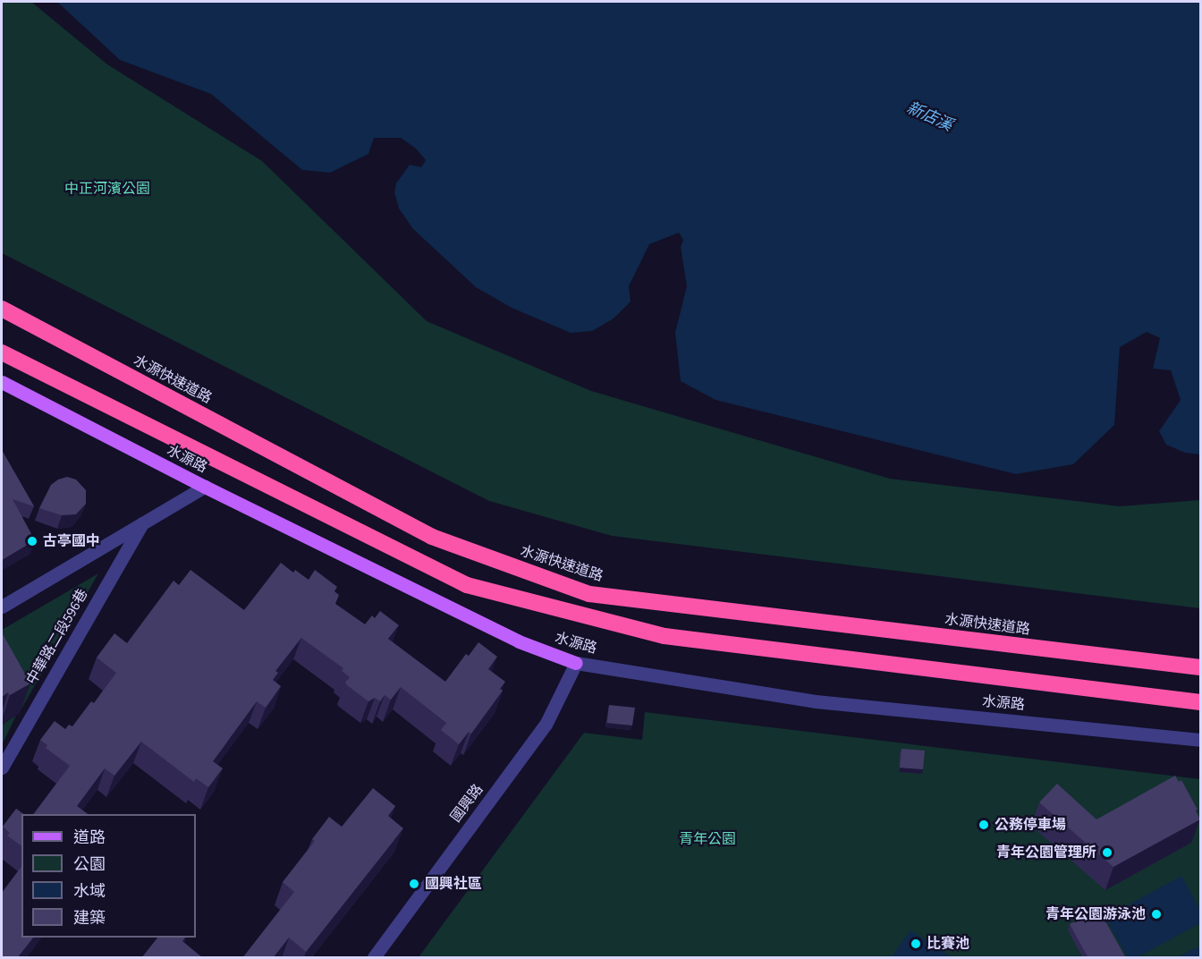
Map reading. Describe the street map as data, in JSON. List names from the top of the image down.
{
  "streets": {
    "highway": ["水源快速道路"],
    "main road": ["水源路"],
    "street": ["中華路二段596巷", "國興路"]
  },
  "crossings": [
    ["水源路", "國興路"]
  ],
  "water": ["新店溪"],
  "parks": ["中正河濱公園", "青年公園"],
  "places": [
    "古亭國中",
    "公務停車場",
    "青年公園管理所",
    "國興社區",
    "青年公園游泳池",
    "比賽池"
  ],
  "legend": [
    "道路",
    "公園",
    "水域",
    "建築"
  ]
}
